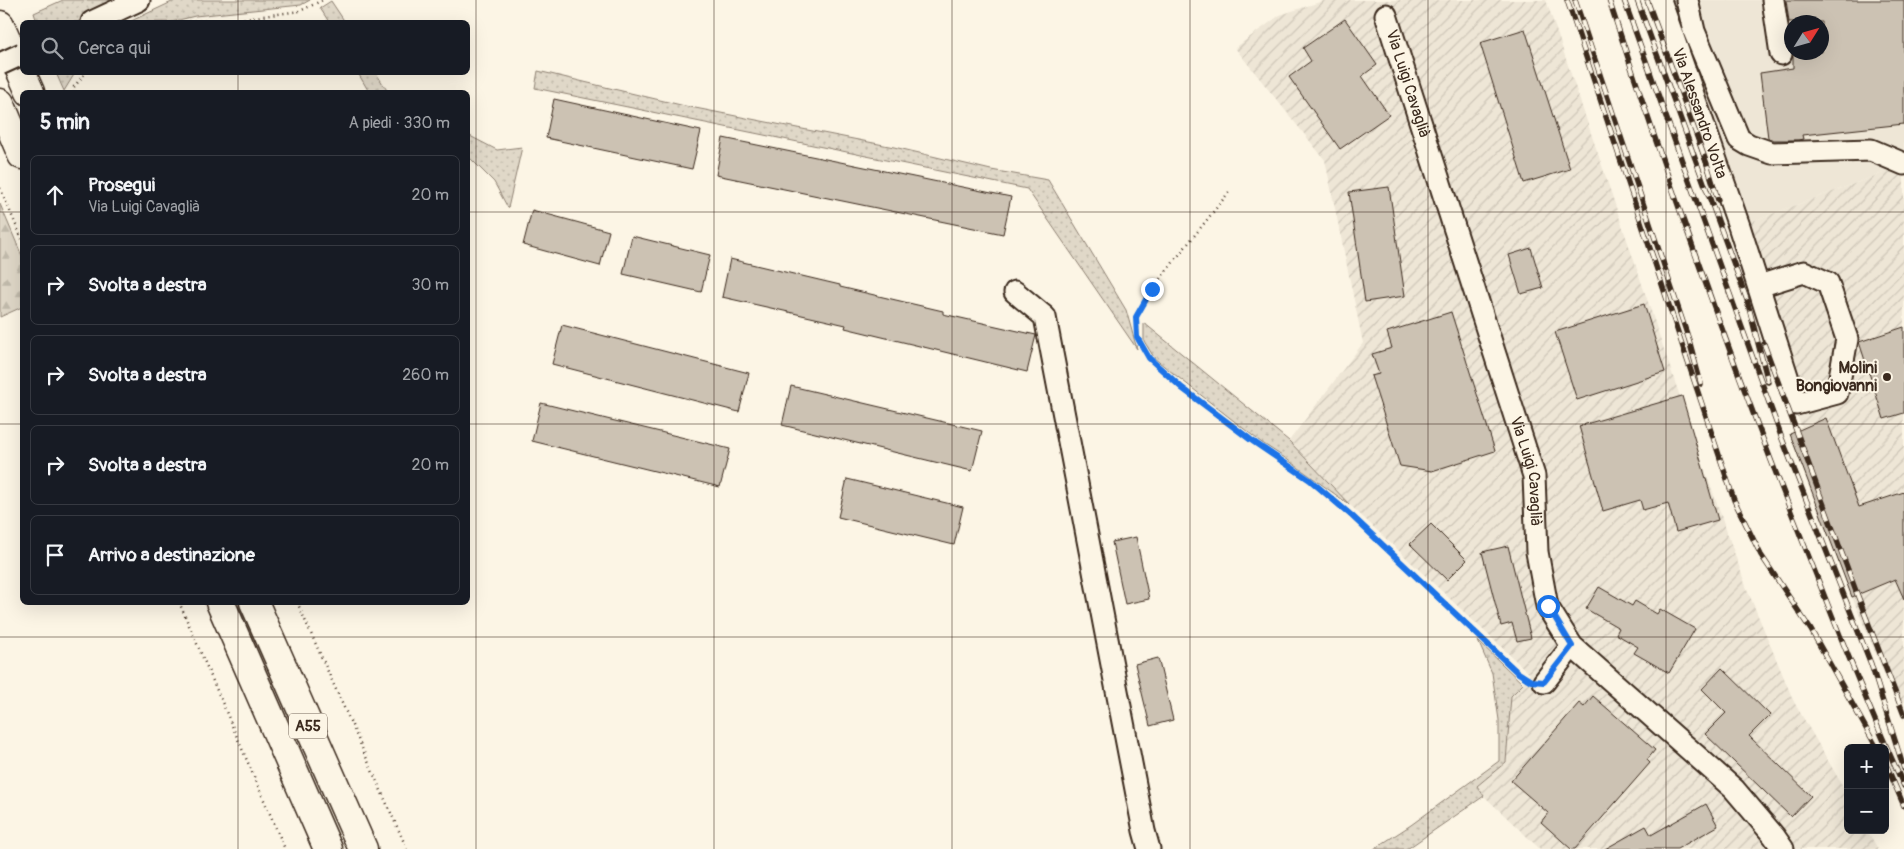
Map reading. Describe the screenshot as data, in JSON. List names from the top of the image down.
{
  "streets": {
    "highway": ["A55"],
    "street": ["Via Luigi Cavaglià", "Via Alessandro Volta"]
  },
  "places": ["Molini Bongiovanni"],
  "north": "top right",
  "page": {
    "search": "Cerca qui",
    "heading": ["5 min", "A piedi · 330 m"],
    "list": [
      ["Prosegui", "Via Luigi Cavaglià", "20 m"],
      ["Svolta a destra", "30 m"],
      ["Svolta a destra", "260 m"],
      ["Svolta a destra", "20 m"],
      "Arrivo a destinazione"
    ],
    "map_buttons": ["+", "−"]
  }
}
